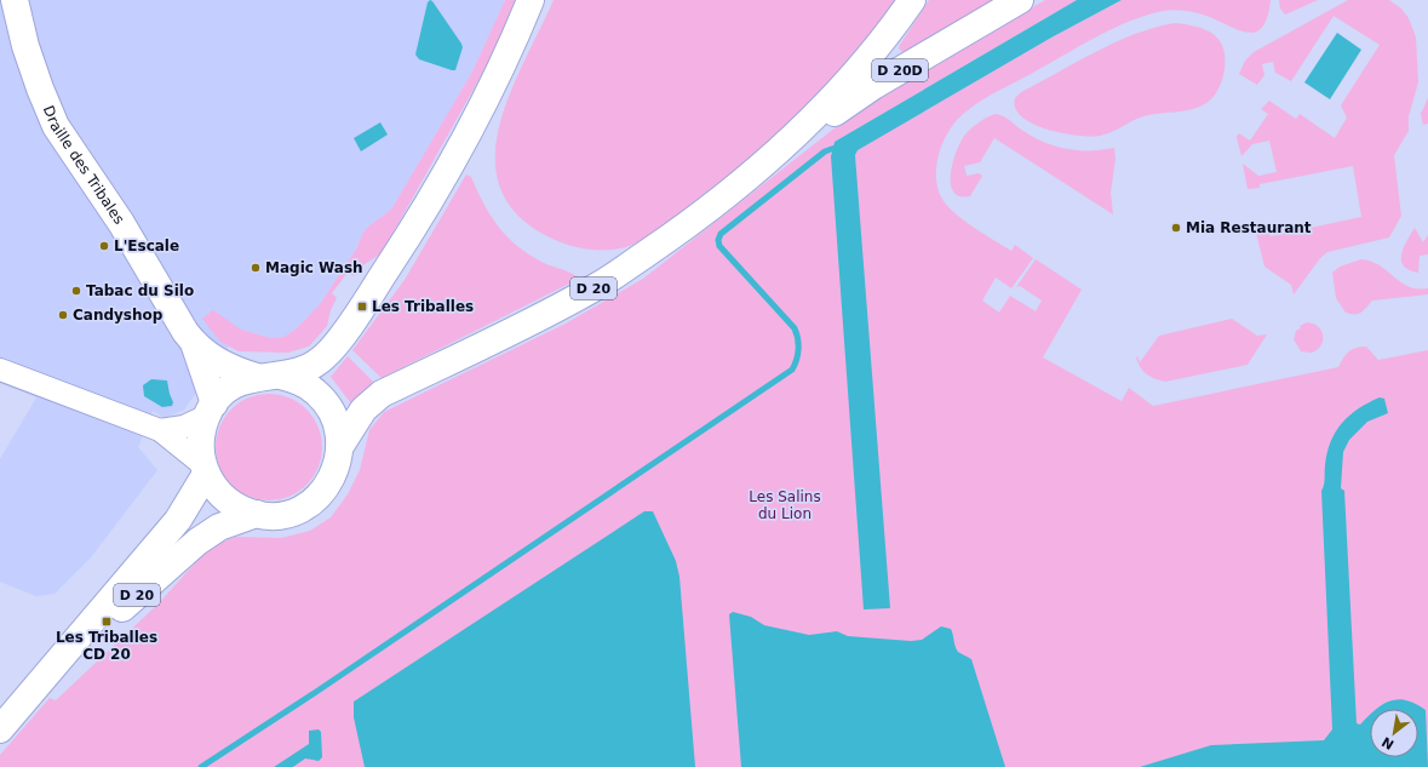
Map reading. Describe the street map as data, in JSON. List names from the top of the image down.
{
  "streets": {
    "main road": ["D 20D", "Draille des Tribales", "D 20"]
  },
  "crossings": [
    ["D 20D", "D 20"],
    ["Draille des Tribales", "D 20"]
  ],
  "parks": ["Les Salins du Lion"],
  "places": {
    "other": [
      "Mia Restaurant",
      "L'Escale",
      "Magic Wash",
      "Tabac du Silo",
      "Candyshop"
    ],
    "transit": ["Les Triballes", "Les Triballes CD 20"]
  },
  "north": "bottom left"
}
